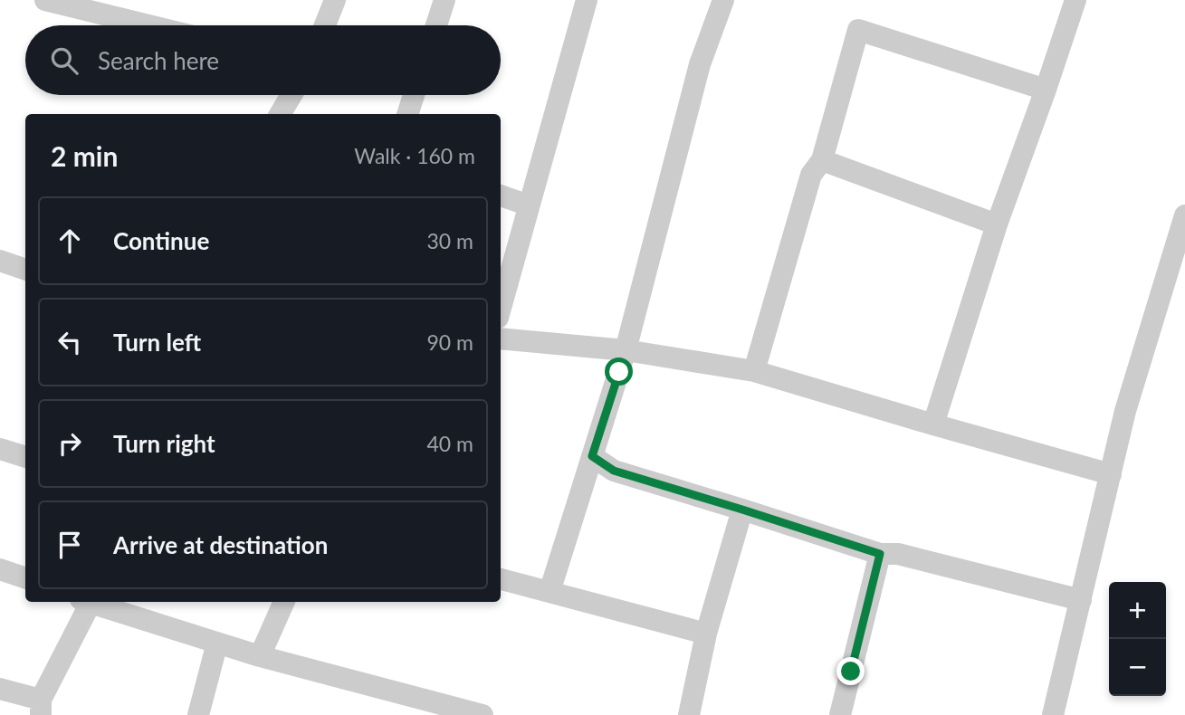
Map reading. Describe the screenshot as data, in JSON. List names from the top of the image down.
{
  "page": {
    "search": "Search here",
    "heading": ["2 min", "Walk · 160 m"],
    "list": [
      ["Continue", "30 m"],
      ["Turn left", "90 m"],
      ["Turn right", "40 m"],
      "Arrive at destination"
    ],
    "map_buttons": ["+", "−"]
  }
}
